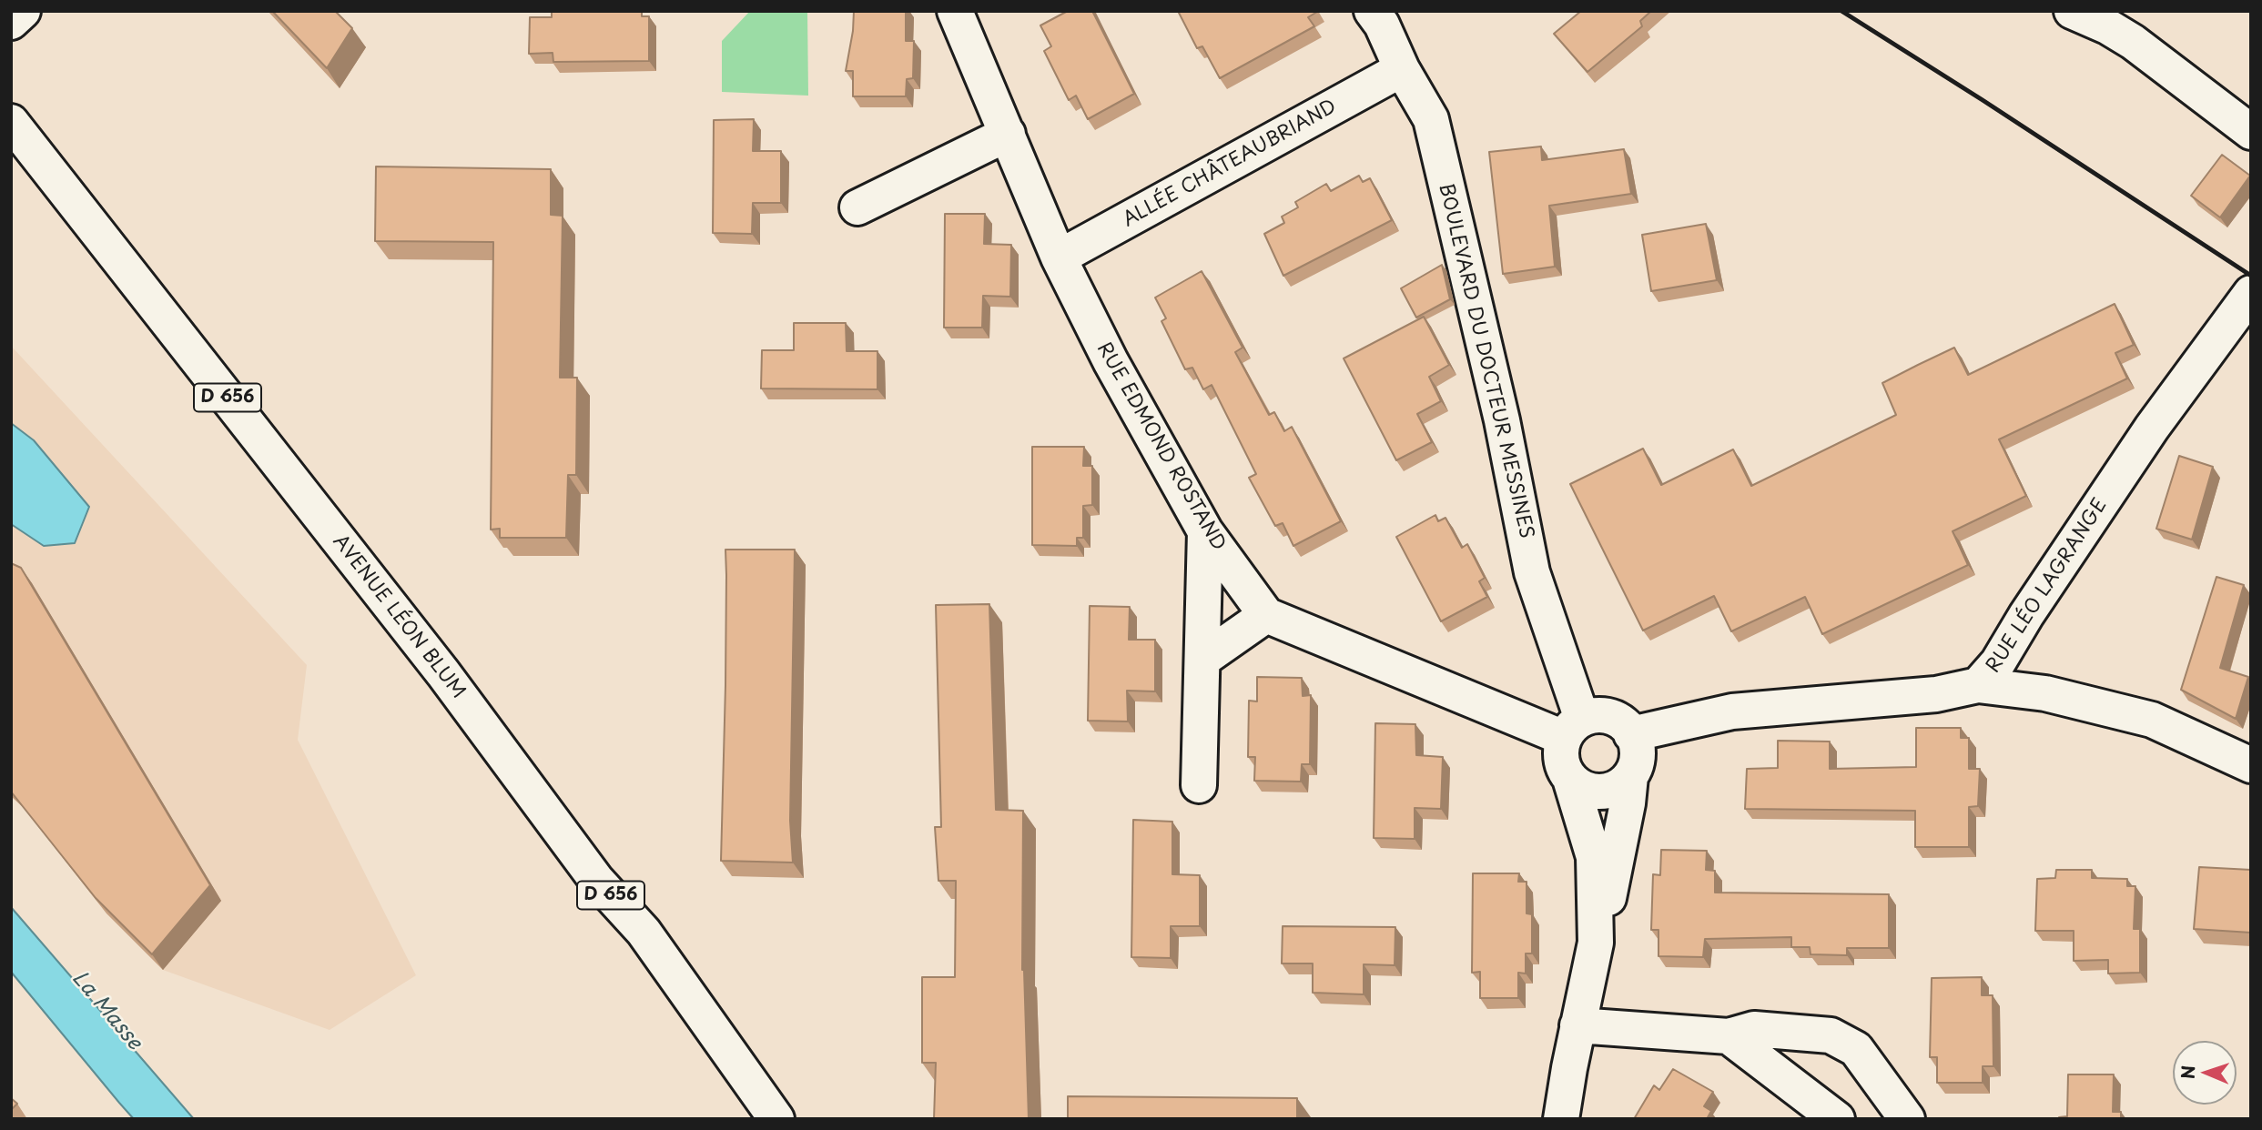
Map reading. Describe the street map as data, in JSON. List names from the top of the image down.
{
  "streets": {
    "street": [
      "ALLÉE CHÂTEAUBRIAND",
      "BOULEVARD DU DOCTEUR MESSINES",
      "D 656",
      "RUE EDMOND ROSTAND",
      "RUE LÉO LAGRANGE",
      "AVENUE LÉON BLUM"
    ]
  },
  "crossings": [
    ["ALLÉE CHÂTEAUBRIAND", "BOULEVARD DU DOCTEUR MESSINES"],
    ["ALLÉE CHÂTEAUBRIAND", "RUE EDMOND ROSTAND"],
    ["BOULEVARD DU DOCTEUR MESSINES", "RUE LÉO LAGRANGE"]
  ],
  "water": ["La Masse"],
  "north": "left"
}
